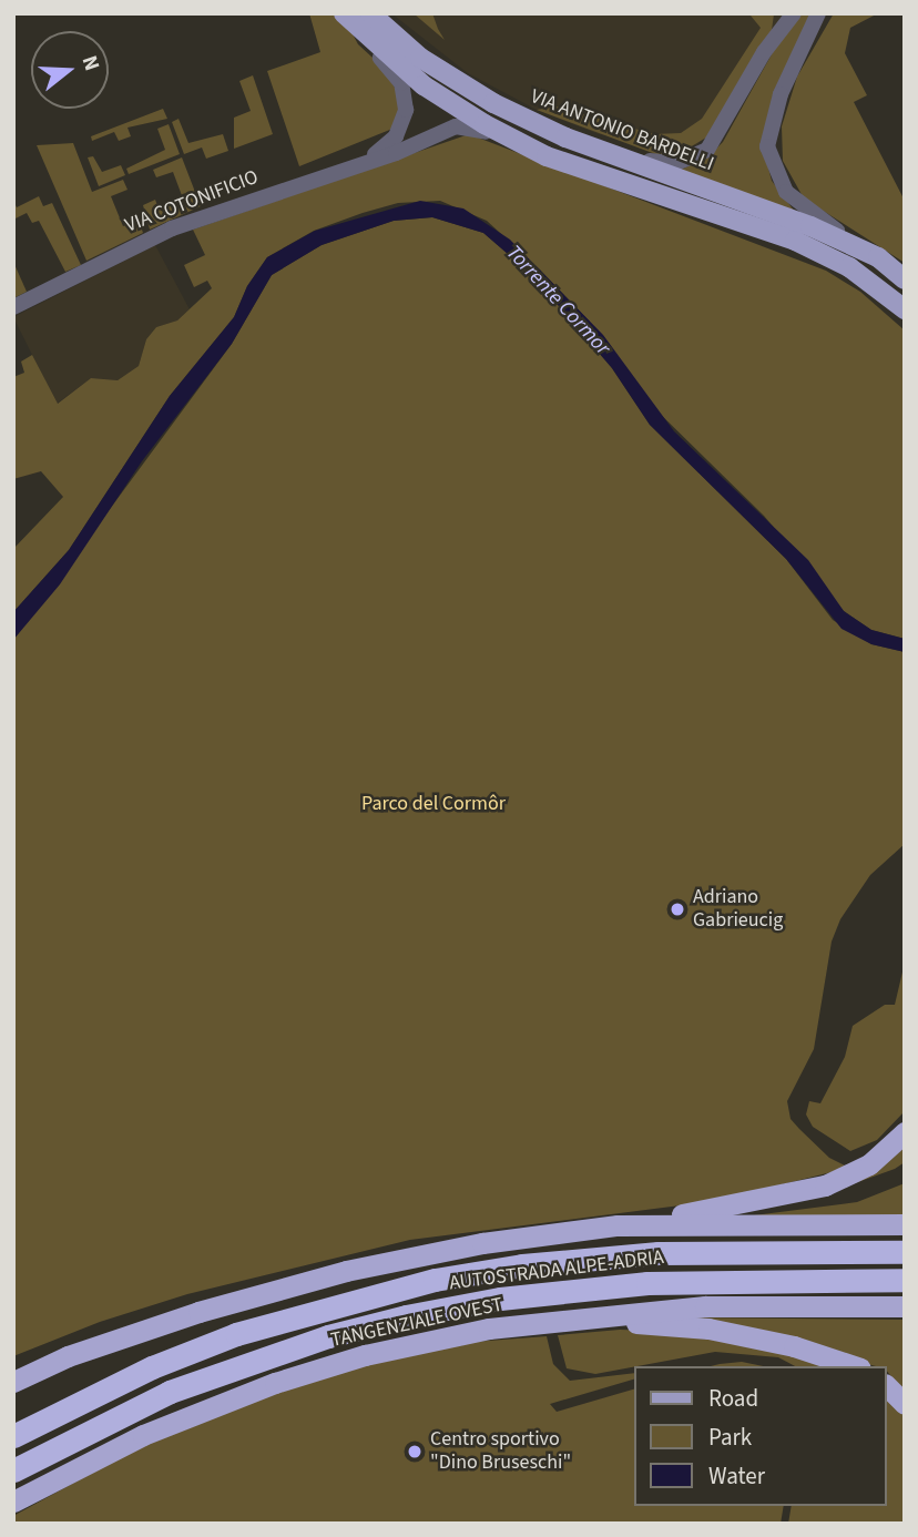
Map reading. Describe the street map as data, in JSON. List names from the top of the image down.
{
  "streets": {
    "highway": ["AUTOSTRADA ALPE-ADRIA", "TANGENZIALE OVEST"],
    "main road": ["VIA ANTONIO BARDELLI"],
    "street": ["VIA COTONIFICIO"]
  },
  "water": ["Torrente Cormor"],
  "parks": ["Parco del Cormôr"],
  "places": ["Adriano Gabrieucig", "Centro sportivo \"Dino Bruseschi\""],
  "legend": ["Road", "Park", "Water"],
  "north": "right"
}
